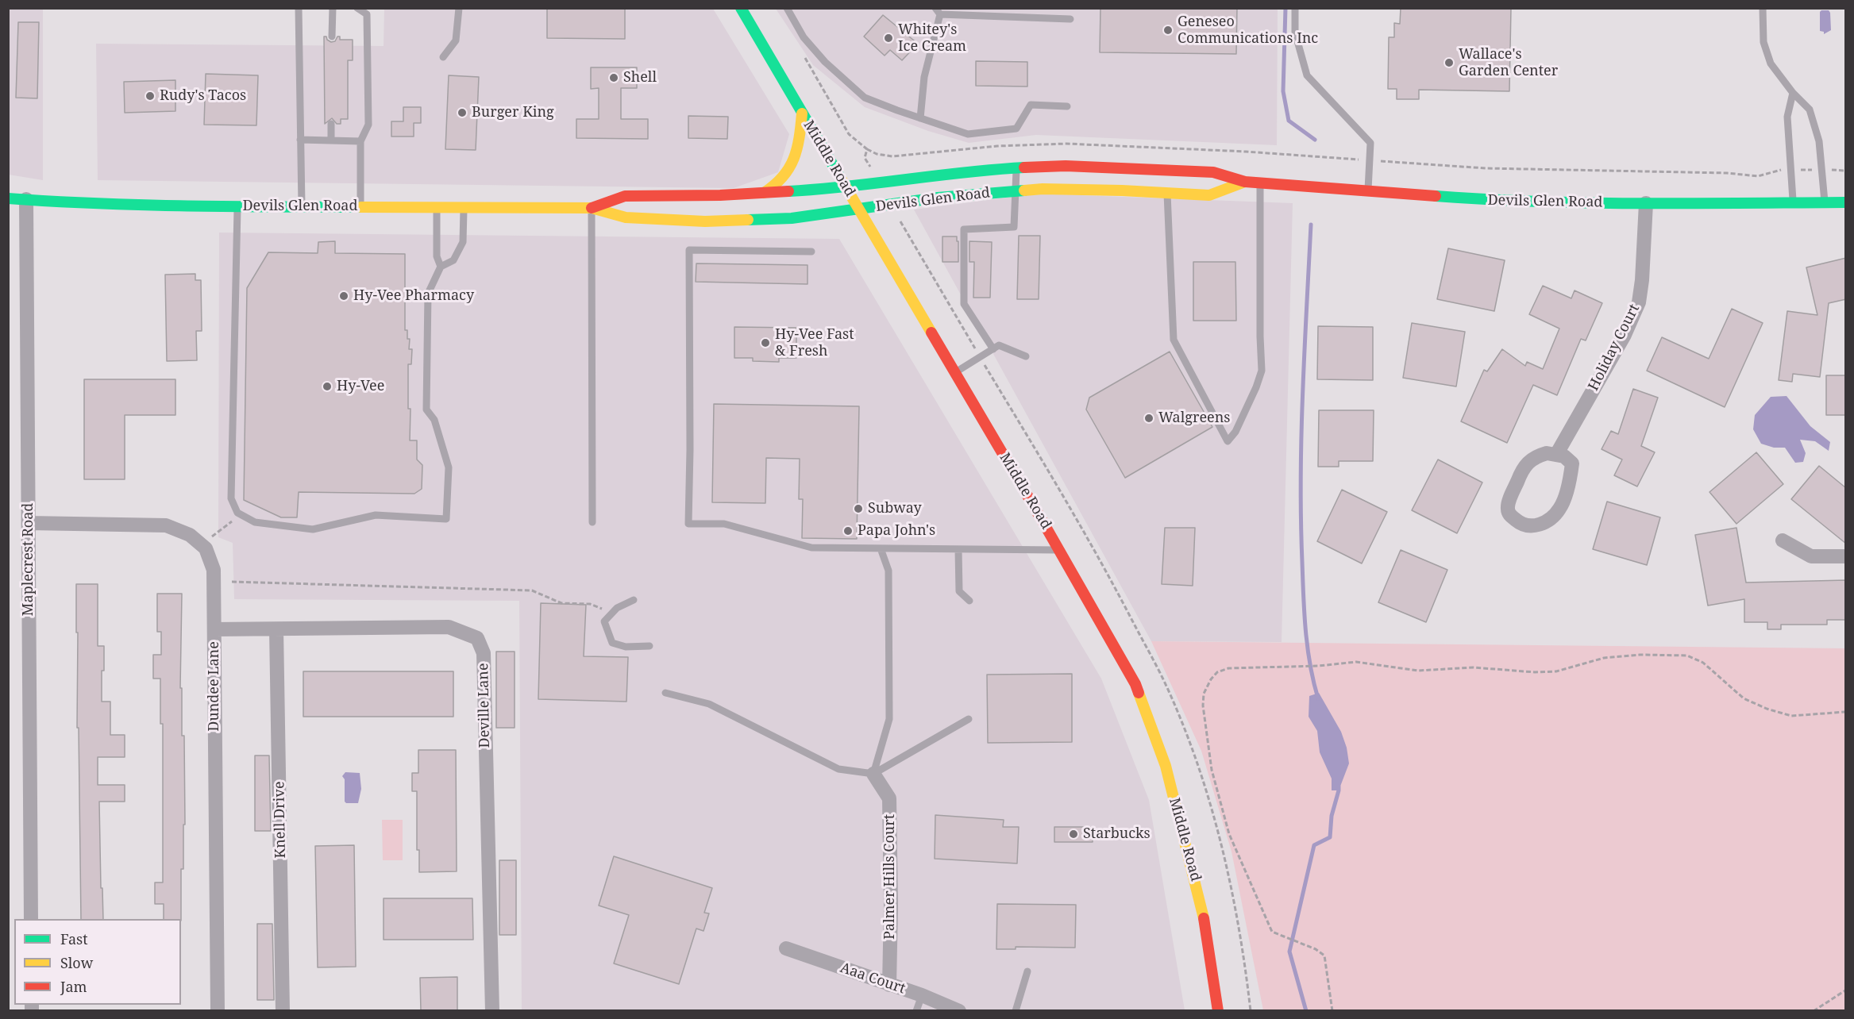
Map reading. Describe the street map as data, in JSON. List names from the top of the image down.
{
  "streets": {
    "main road": ["Middle Road", "Devils Glen Road"],
    "street": [
      "Holiday Court",
      "Maplecrest Road",
      "Dundee Lane",
      "Deville Lane",
      "Knell Drive",
      "Palmer Hills Court",
      "Aaa Court"
    ]
  },
  "crossings": [
    ["Middle Road", "Devils Glen Road"],
    ["Devils Glen Road", "Holiday Court"],
    ["Devils Glen Road", "Maplecrest Road"],
    ["Maplecrest Road", "Dundee Lane"],
    ["Dundee Lane", "Deville Lane"],
    ["Deville Lane", "Knell Drive"],
    ["Palmer Hills Court", "Aaa Court"]
  ],
  "places": [
    "Geneseo Communications Inc",
    "Whitey's Ice Cream",
    "Wallace's Garden Center",
    "Shell",
    "Rudy's Tacos",
    "Burger King",
    "Hy-Vee Pharmacy",
    "Hy-Vee Fast & Fresh",
    "Hy-Vee",
    "Walgreens",
    "Subway",
    "Papa John's",
    "Starbucks"
  ],
  "legend": ["Fast", "Slow", "Jam"]
}
